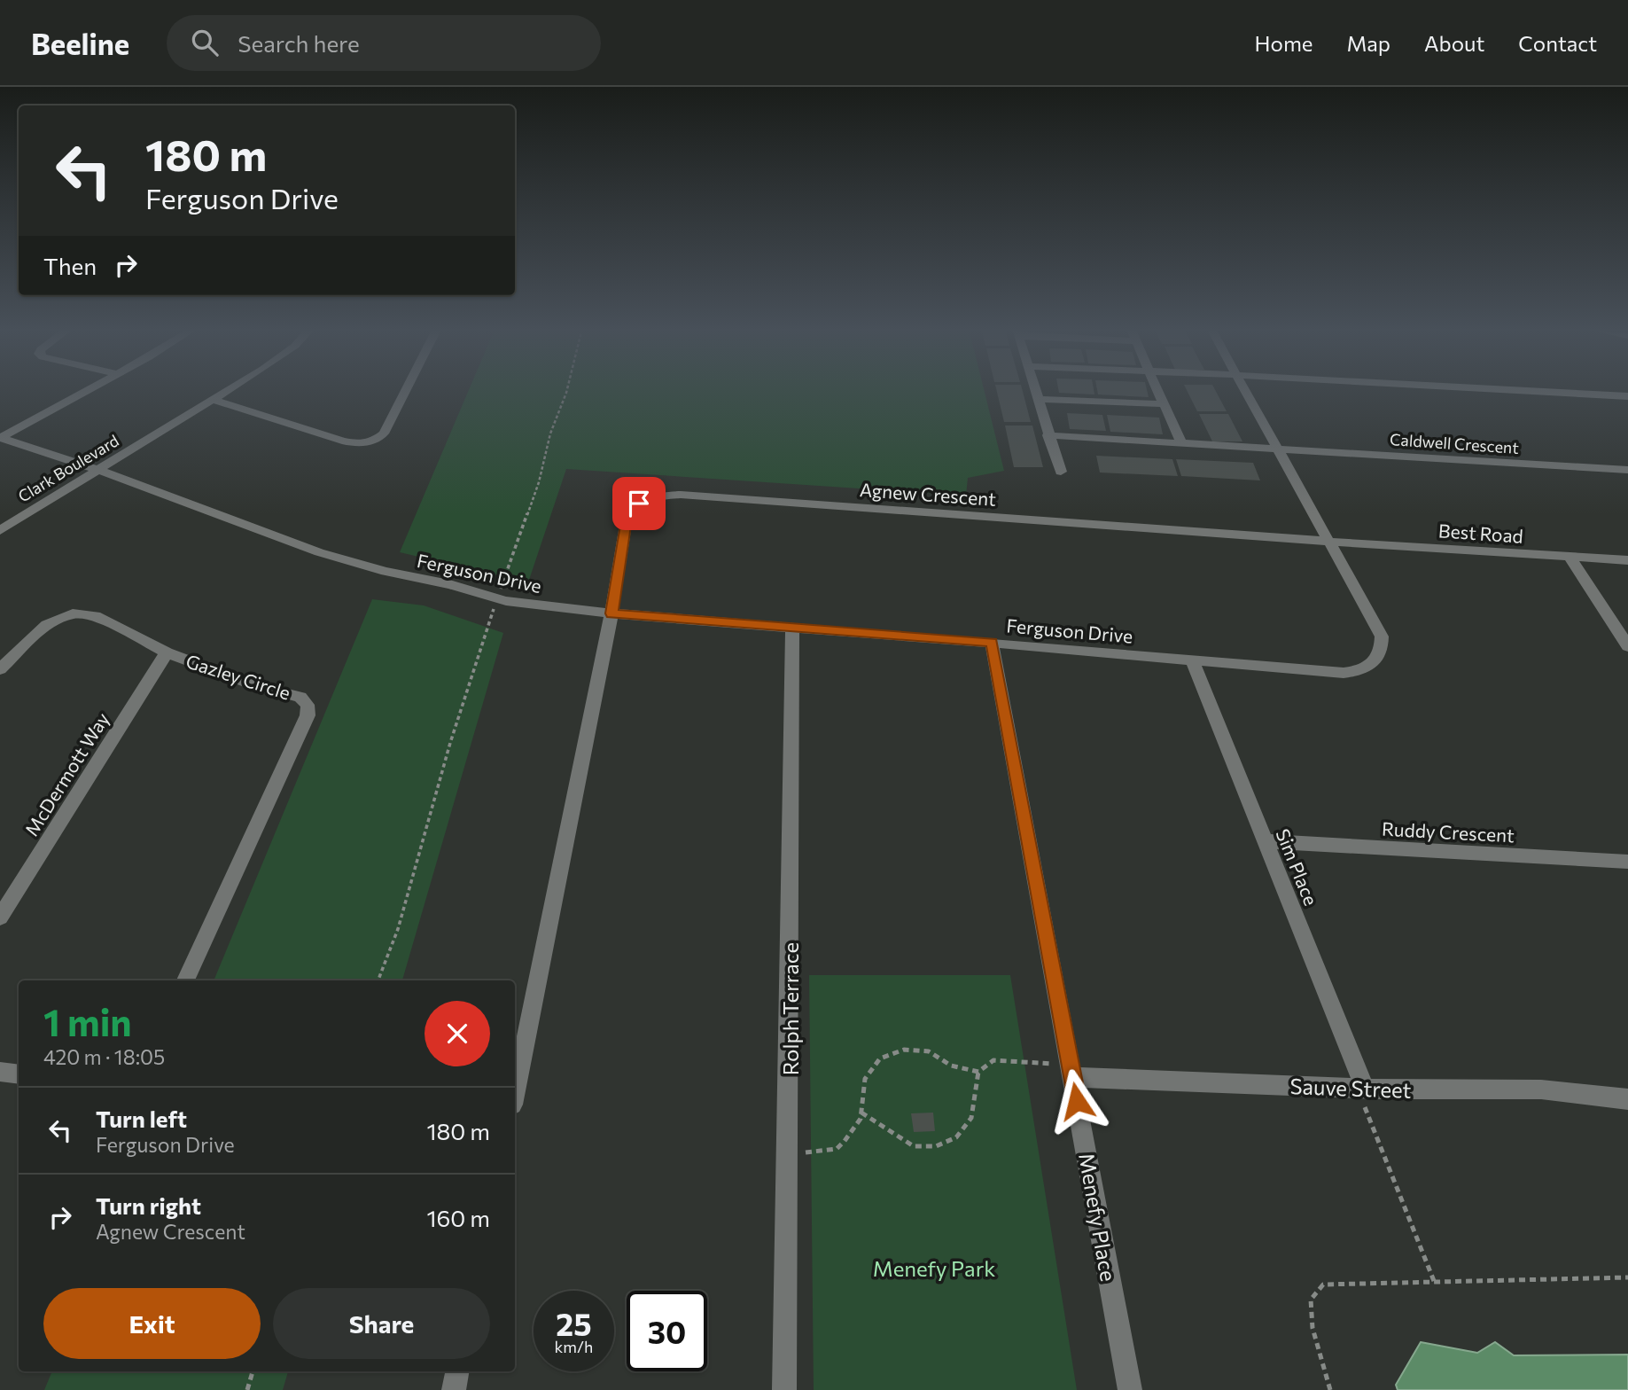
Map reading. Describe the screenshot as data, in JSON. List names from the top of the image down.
{
  "streets": {
    "street": [
      "Caldwell Crescent",
      "Clark Boulevard",
      "Agnew Crescent",
      "Best Road",
      "Ferguson Drive",
      "Gazley Circle",
      "McDermott Way",
      "Ruddy Crescent",
      "Sim Place",
      "Rolph Terrace",
      "Sauve Street",
      "Menefy Place"
    ]
  },
  "crossings": [
    ["Caldwell Crescent", "Ferguson Drive"],
    ["Clark Boulevard", "Ferguson Drive"],
    ["Agnew Crescent", "Best Road"],
    ["Agnew Crescent", "Ferguson Drive"],
    ["Best Road", "Ferguson Drive"],
    ["Ferguson Drive", "Sim Place"],
    ["Ferguson Drive", "Rolph Terrace"],
    ["Ferguson Drive", "Menefy Place"],
    ["Gazley Circle", "McDermott Way"],
    ["Ruddy Crescent", "Sim Place"],
    ["Sim Place", "Sauve Street"],
    ["Sauve Street", "Menefy Place"]
  ],
  "parks": ["Menefy Park"],
  "page": {
    "header": "Beeline",
    "search": "Search here",
    "nav": [
      "Home",
      "Map",
      "About",
      "Contact"
    ],
    "turn": ["180 m", "Ferguson Drive"],
    "then": "Then",
    "heading": ["1 min", "420 m · 18:05"],
    "list": [
      {
        "name": "Turn left",
        "note": "Ferguson Drive",
        "value": "180 m"
      },
      {
        "name": "Turn right",
        "note": "Agnew Crescent",
        "value": "160 m"
      }
    ],
    "buttons": ["Exit", "Share"],
    "speed": "25 km/h",
    "limit": "30"
  }
}
